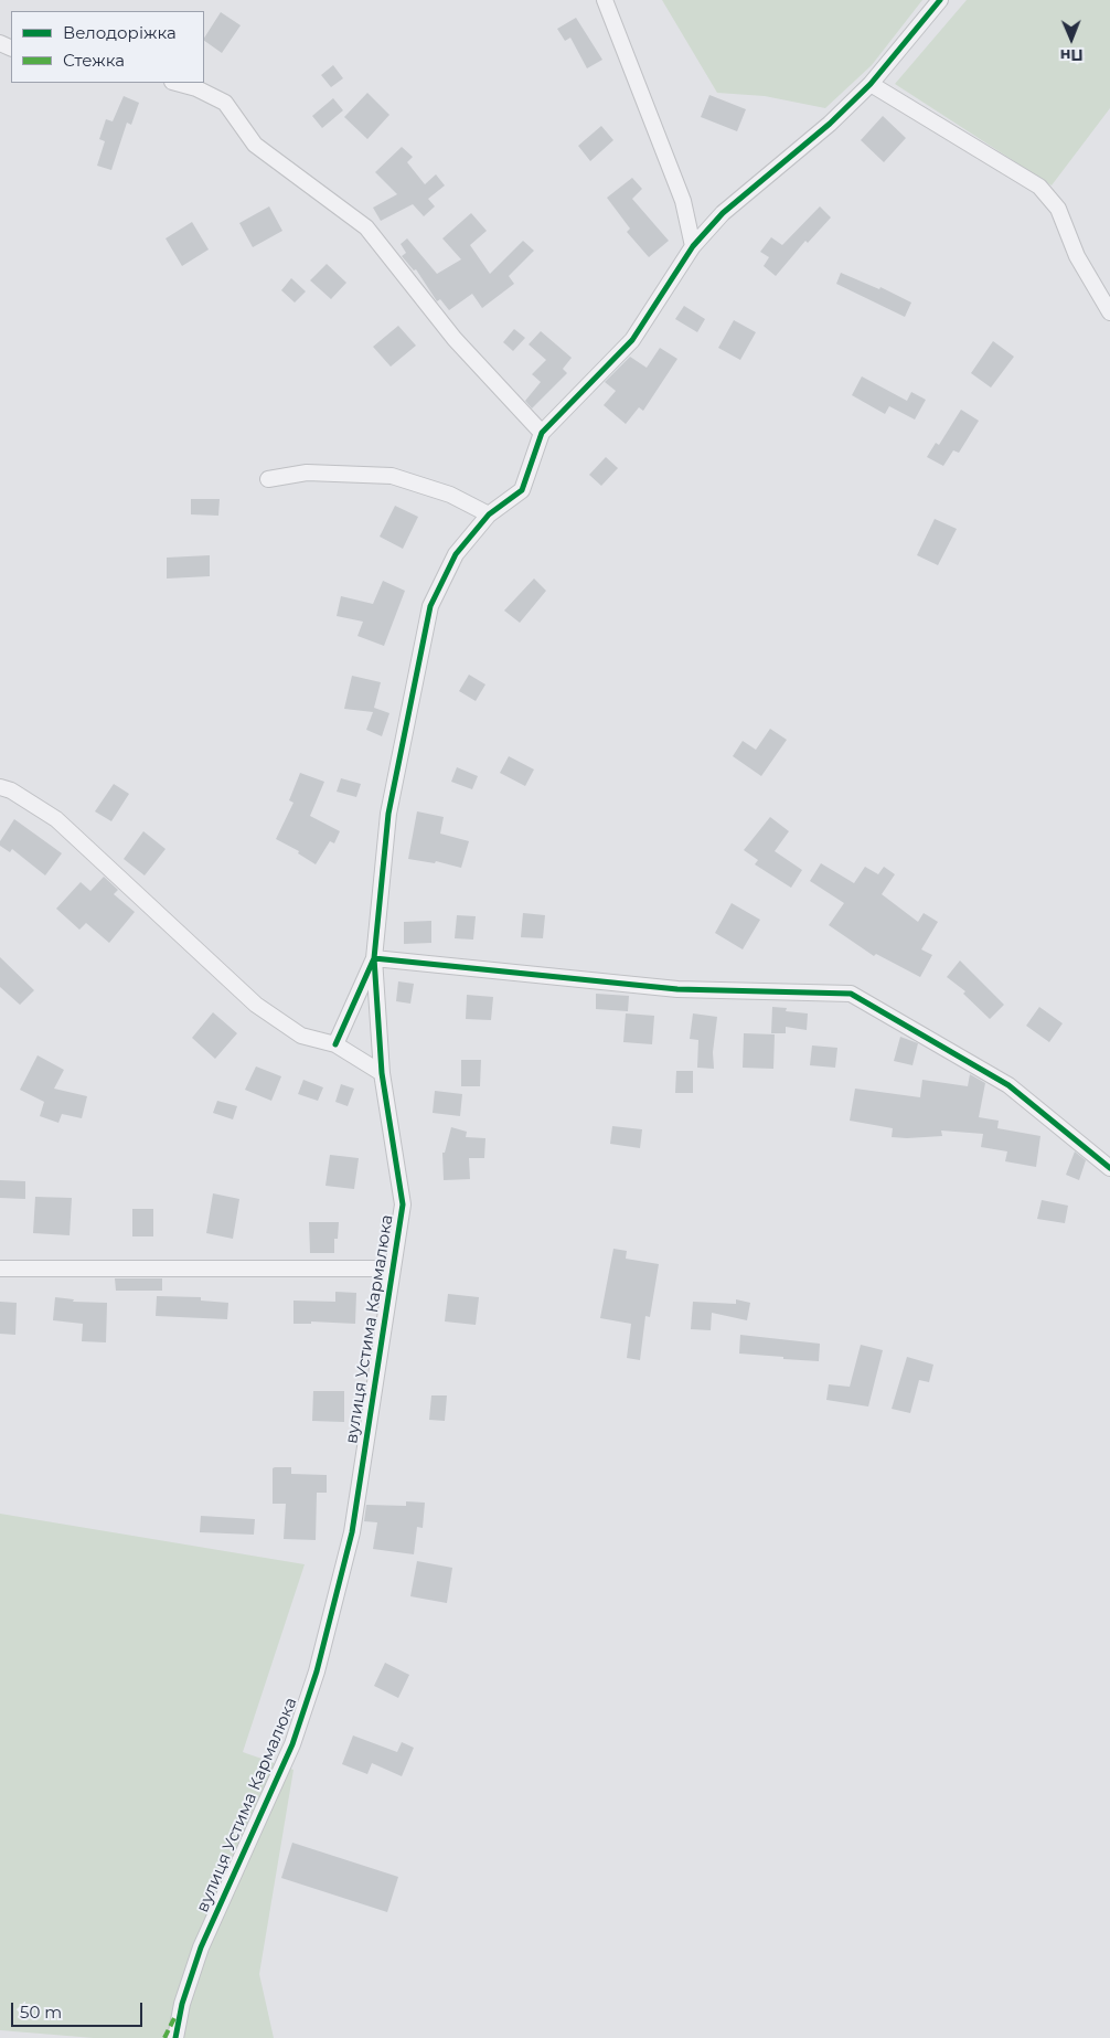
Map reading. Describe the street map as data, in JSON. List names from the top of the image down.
{
  "streets": {
    "street": ["вулиця Устима Кармалюка"]
  },
  "legend": ["Велодоріжка", "Стежка"],
  "scale_bar": "50 m",
  "north": "bottom"
}
